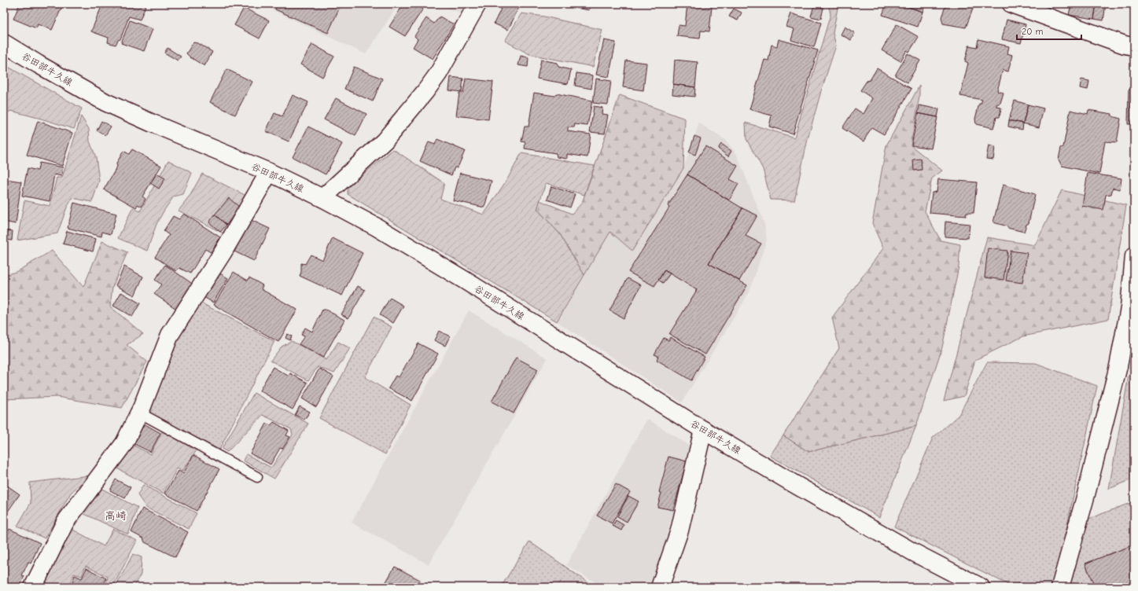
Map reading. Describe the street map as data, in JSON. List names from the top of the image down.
{
  "streets": {
    "street": ["谷田部牛久線"]
  },
  "districts": ["高崎"],
  "scale_bar": "20 m"
}
